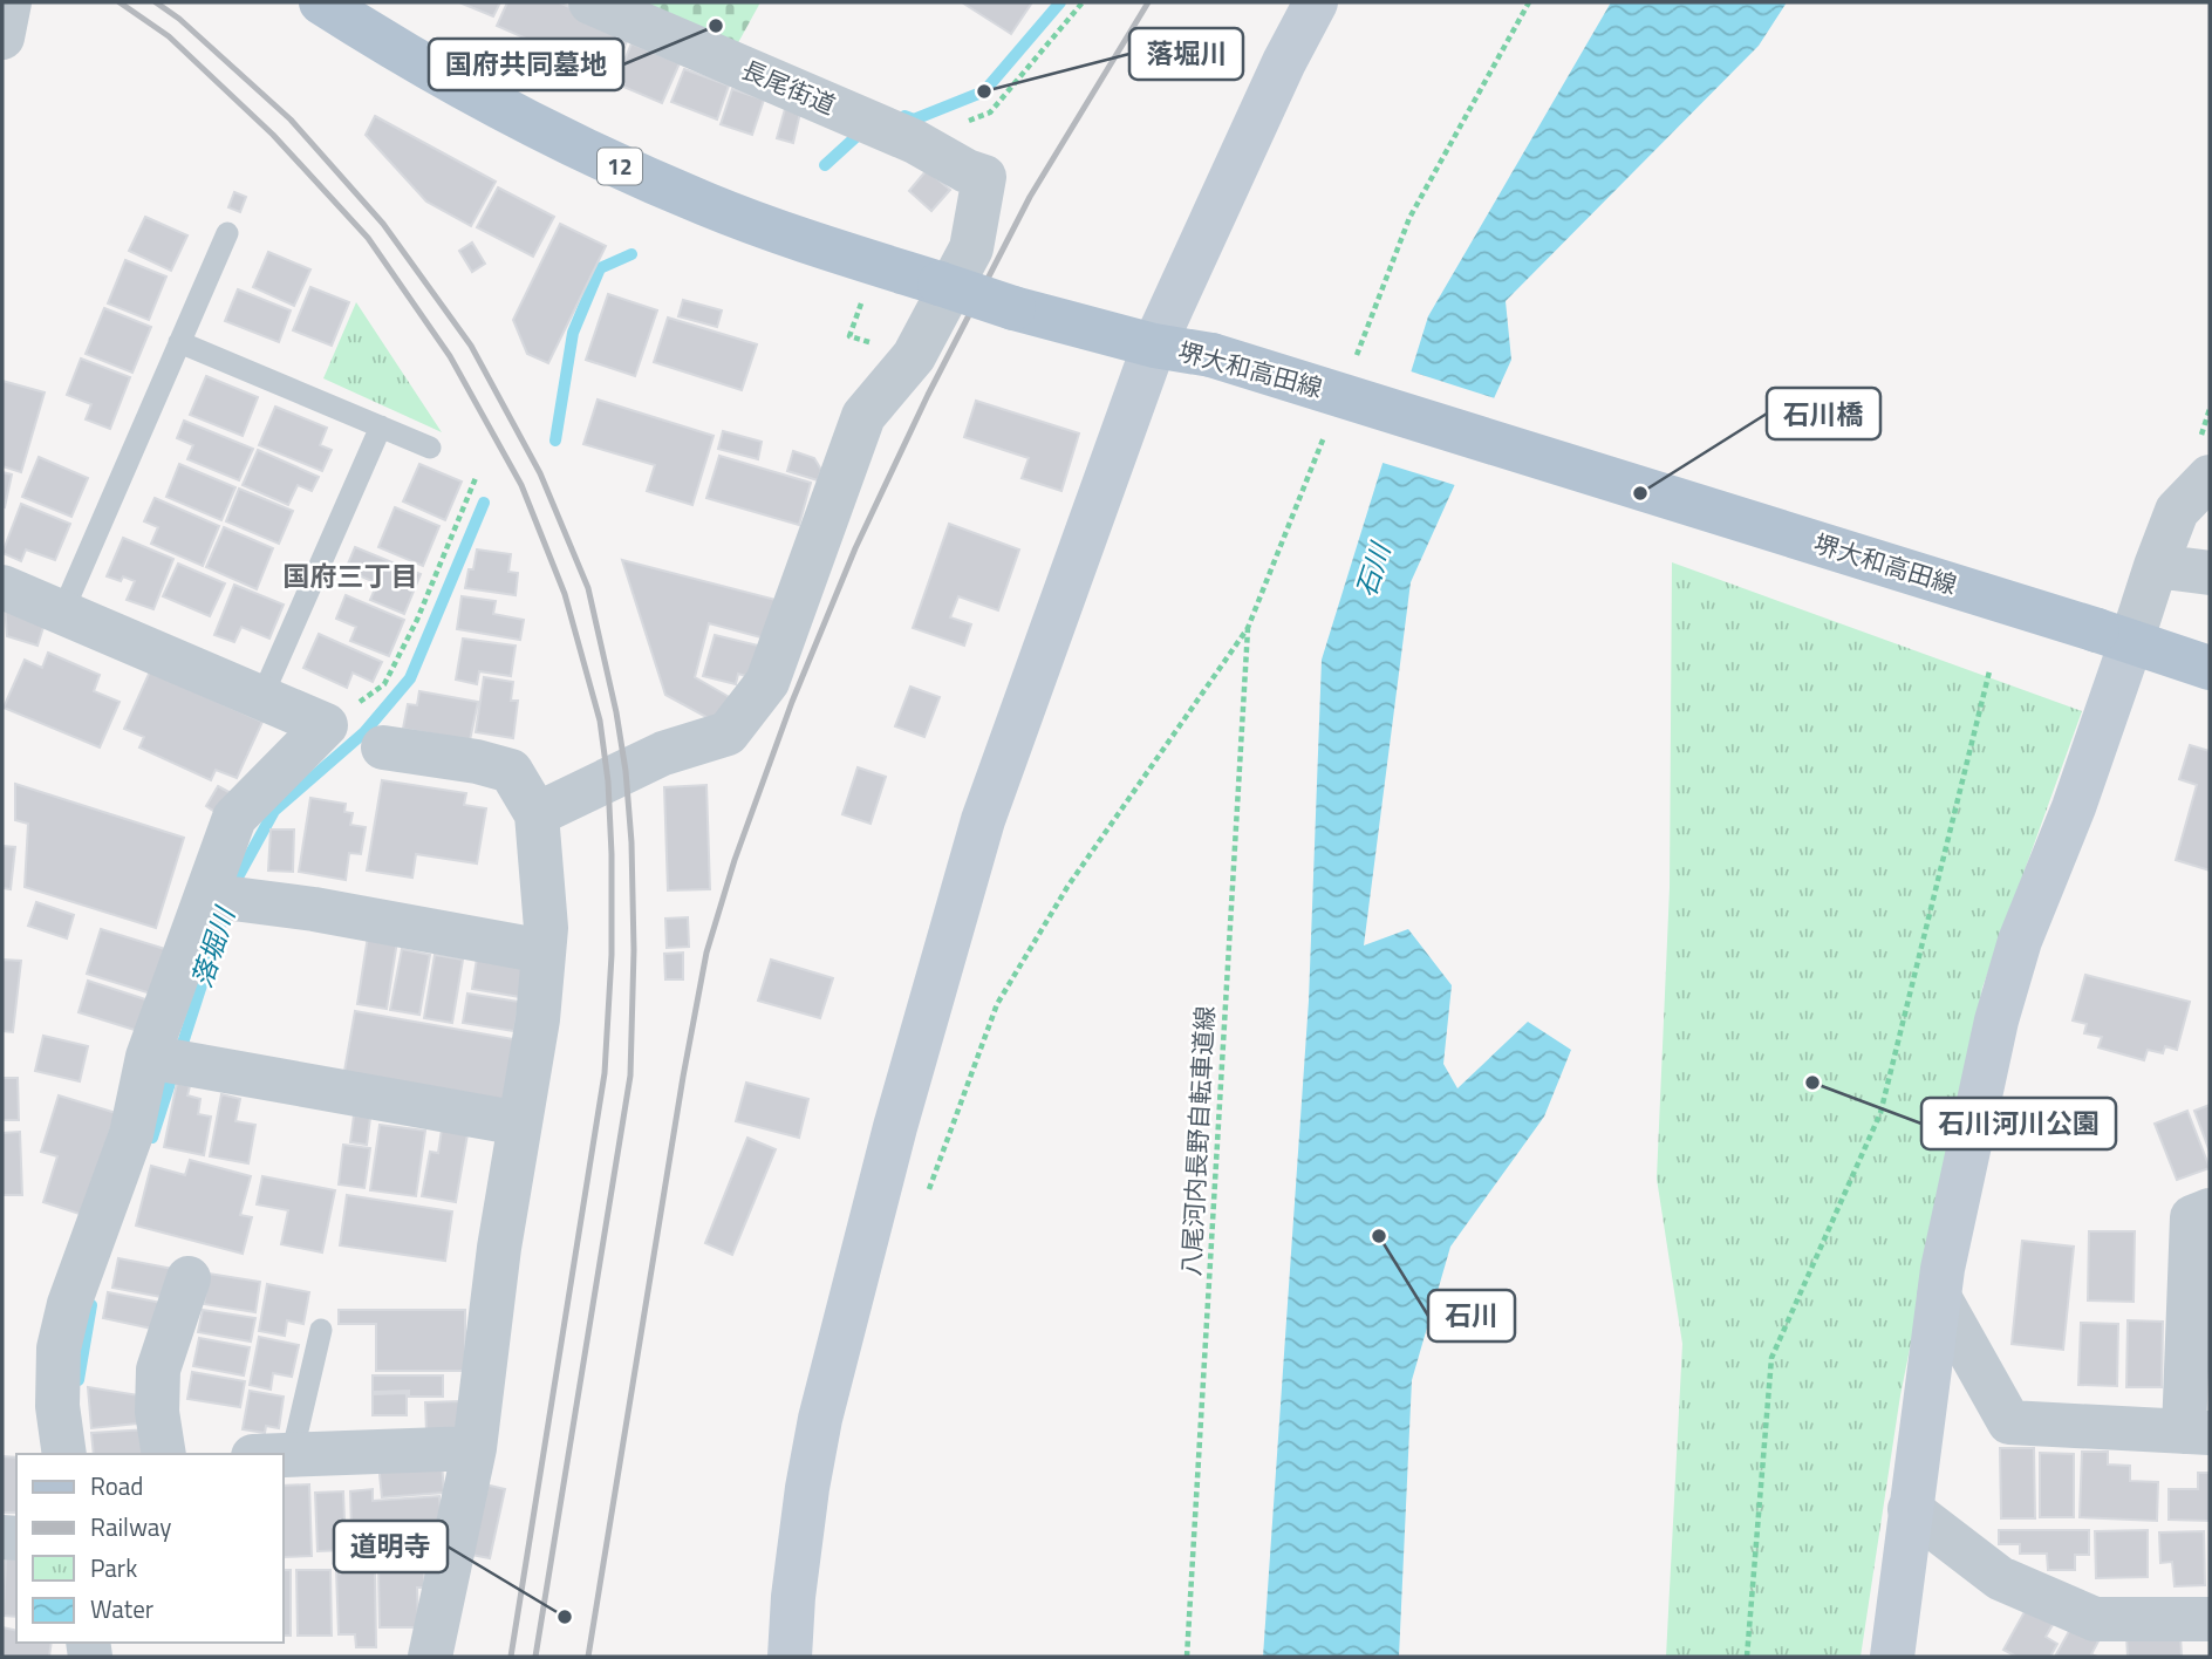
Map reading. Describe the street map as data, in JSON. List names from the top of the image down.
{
  "streets": {
    "main road": ["12", "堺大和高田線"],
    "street": ["長尾街道"],
    "path": ["八尾河内長野自転車道線"]
  },
  "districts": ["国府三丁目"],
  "water": ["石川", "落堀川"],
  "places": [
    "国府共同墓地",
    "落堀川",
    "石川橋",
    "石川河川公園",
    "石川",
    "道明寺"
  ],
  "legend": [
    "Road",
    "Railway",
    "Park",
    "Water"
  ]
}
